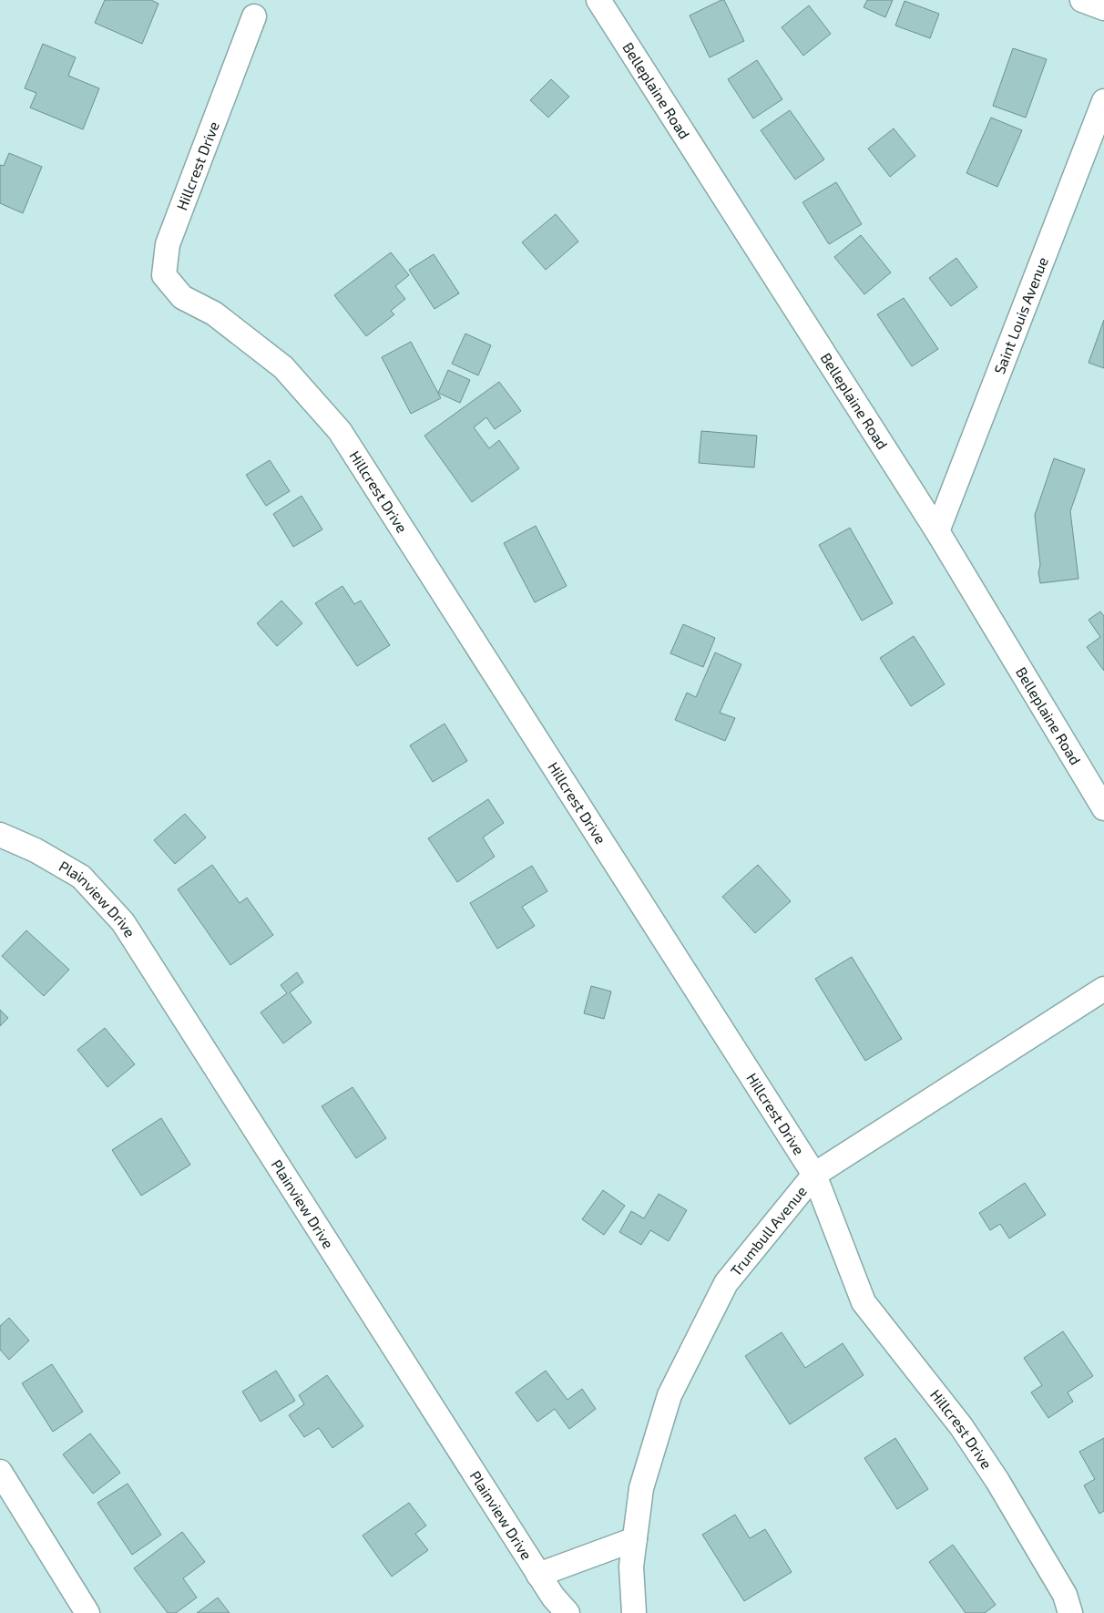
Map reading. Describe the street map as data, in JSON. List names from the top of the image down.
{
  "streets": {
    "street": [
      "Belleplaine Road",
      "Hillcrest Drive",
      "Saint Louis Avenue",
      "Plainview Drive",
      "Trumbull Avenue"
    ]
  },
  "crossings": [
    ["Belleplaine Road", "Saint Louis Avenue"],
    ["Hillcrest Drive", "Trumbull Avenue"]
  ]
}
